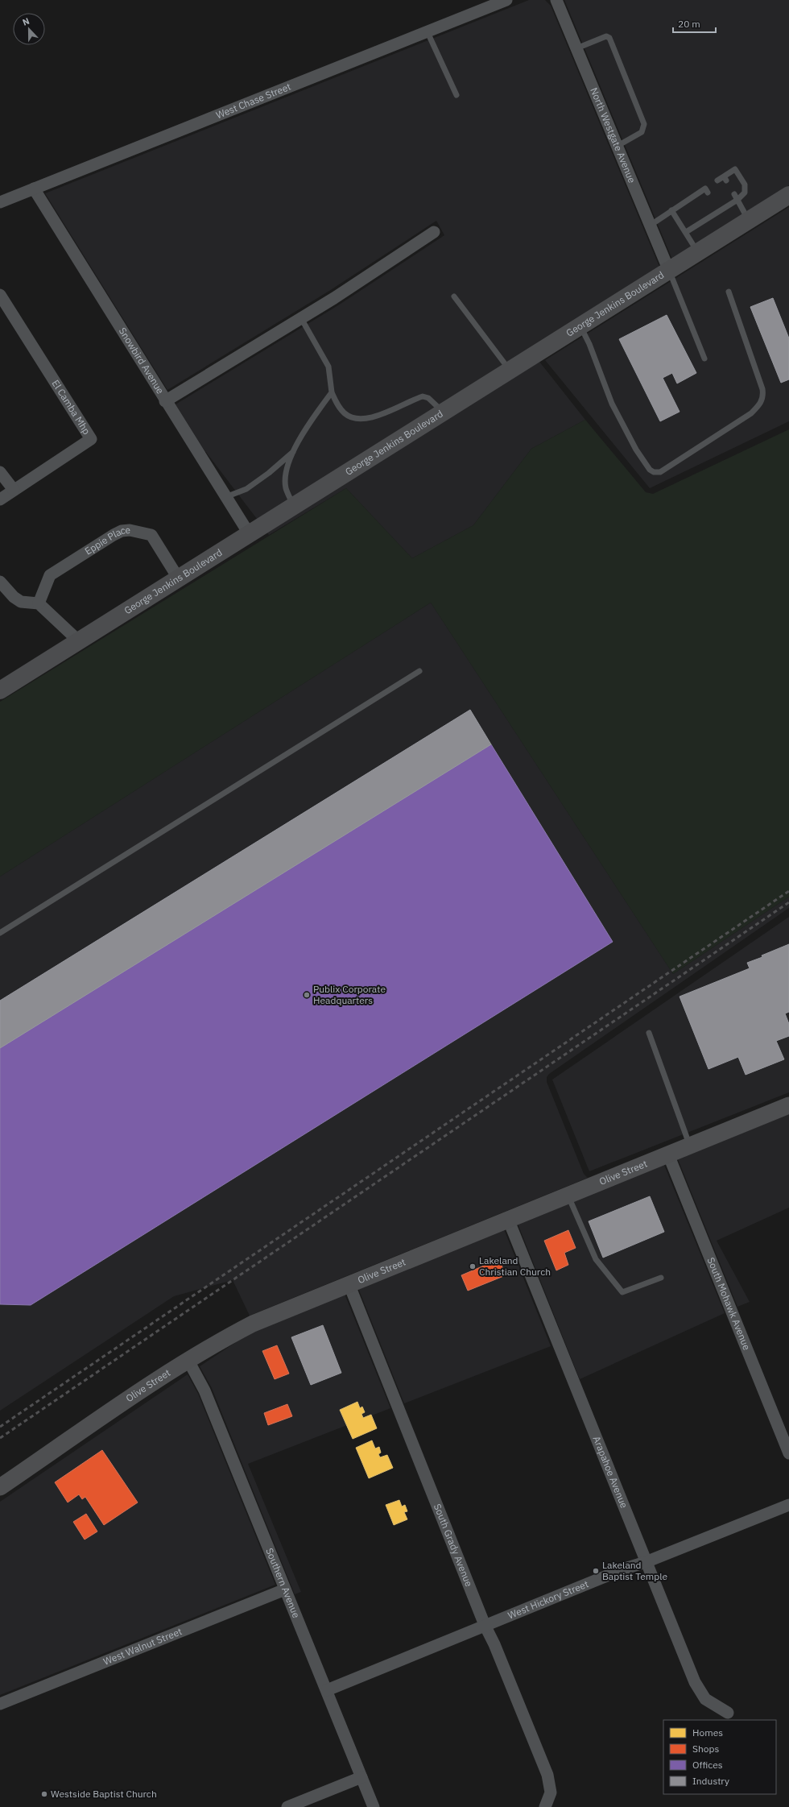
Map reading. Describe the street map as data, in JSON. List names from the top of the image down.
{
  "streets": {
    "main road": ["George Jenkins Boulevard", "Olive Street"],
    "street": [
      "West Chase Street",
      "North Westgate Avenue",
      "Snowbird Avenue",
      "El Camba Mhp",
      "Eppie Place",
      "South Mohawk Avenue",
      "Arapahoe Avenue",
      "South Grady Avenue",
      "Southern Avenue",
      "West Hickory Street",
      "West Walnut Street"
    ]
  },
  "crossings": [
    ["West Chase Street", "Snowbird Avenue"],
    ["North Westgate Avenue", "George Jenkins Boulevard"],
    ["George Jenkins Boulevard", "Snowbird Avenue"],
    ["George Jenkins Boulevard", "Eppie Place"],
    ["Olive Street", "South Mohawk Avenue"],
    ["Olive Street", "Arapahoe Avenue"],
    ["Olive Street", "South Grady Avenue"],
    ["Olive Street", "Southern Avenue"],
    ["Arapahoe Avenue", "West Hickory Street"],
    ["South Grady Avenue", "West Hickory Street"],
    ["Southern Avenue", "West Hickory Street"],
    ["Southern Avenue", "West Walnut Street"]
  ],
  "places": [
    "Publix Corporate Headquarters",
    "Lakeland Christian Church",
    "Lakeland Baptist Temple",
    "Westside Baptist Church"
  ],
  "legend": [
    "Homes",
    "Shops",
    "Offices",
    "Industry"
  ],
  "scale_bar": "20 m",
  "north": "top"
}
